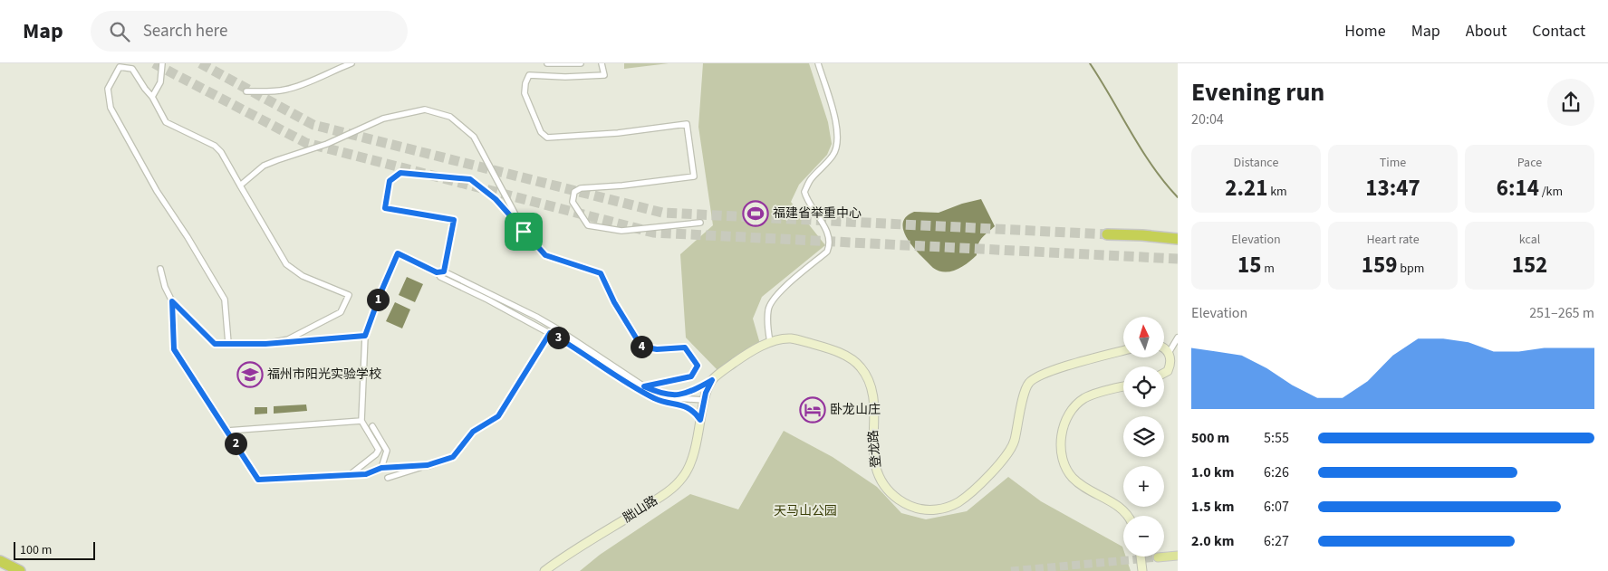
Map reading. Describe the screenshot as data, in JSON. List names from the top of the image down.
{
  "streets": {
    "street": ["登龙路", "胐山路"]
  },
  "crossings": [
    ["登龙路", "胐山路"]
  ],
  "parks": ["天马山公园"],
  "places": {
    "sports": ["福建省举重中心"],
    "school or university": ["福州市阳光实验学校"],
    "hotel": ["卧龙山庄"]
  },
  "scale_bar": "100 m",
  "north": "top",
  "page": {
    "header": "Map",
    "search": "Search here",
    "nav": [
      "Home",
      "Map",
      "About",
      "Contact"
    ],
    "heading": ["Evening run", "20:04"],
    "stats": [
      ["Distance", "2.21 km"],
      ["Time", "13:47"],
      ["Pace", "6:14 /km"],
      ["Elevation", "15 m"],
      ["Heart rate", "159 bpm"],
      ["kcal", "152"]
    ],
    "pins": [
      "1",
      "3",
      "4",
      "2"
    ],
    "chart": ["Elevation", "251–265 m"],
    "map_buttons": ["+", "−"],
    "list": [
      {
        "name": "500 m",
        "note": "5:55"
      },
      {
        "name": "1.0 km",
        "note": "6:26"
      },
      {
        "name": "1.5 km",
        "note": "6:07"
      },
      {
        "name": "2.0 km",
        "note": "6:27"
      }
    ],
    "scale": "100 m"
  }
}
